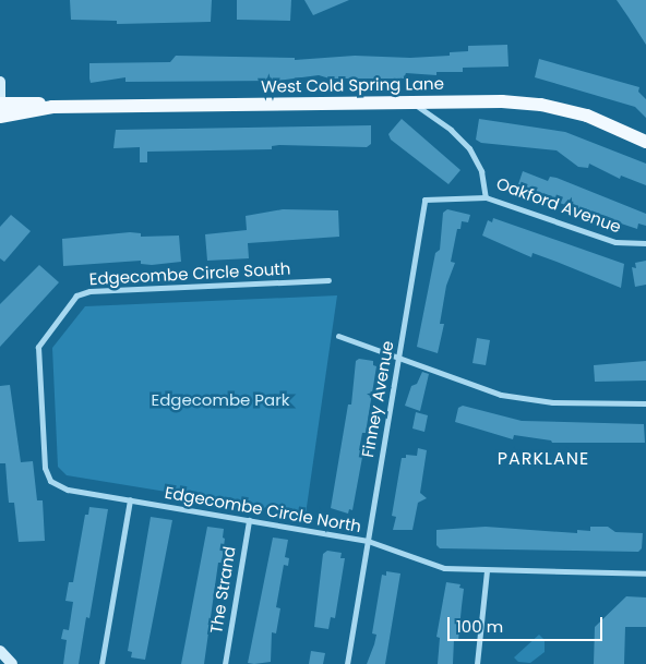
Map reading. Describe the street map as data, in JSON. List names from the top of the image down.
{
  "streets": {
    "main road": ["West Cold Spring Lane"],
    "street": [
      "Oakford Avenue",
      "Edgecombe Circle South",
      "Finney Avenue",
      "Edgecombe Circle North",
      "The Strand"
    ]
  },
  "crossings": [
    ["West Cold Spring Lane", "Oakford Avenue"],
    ["Oakford Avenue", "Finney Avenue"],
    ["Edgecombe Circle South", "Edgecombe Circle North"],
    ["Finney Avenue", "Edgecombe Circle North"],
    ["Edgecombe Circle North", "The Strand"]
  ],
  "districts": ["PARKLANE"],
  "parks": ["Edgecombe Park"],
  "scale_bar": "100 m"
}
